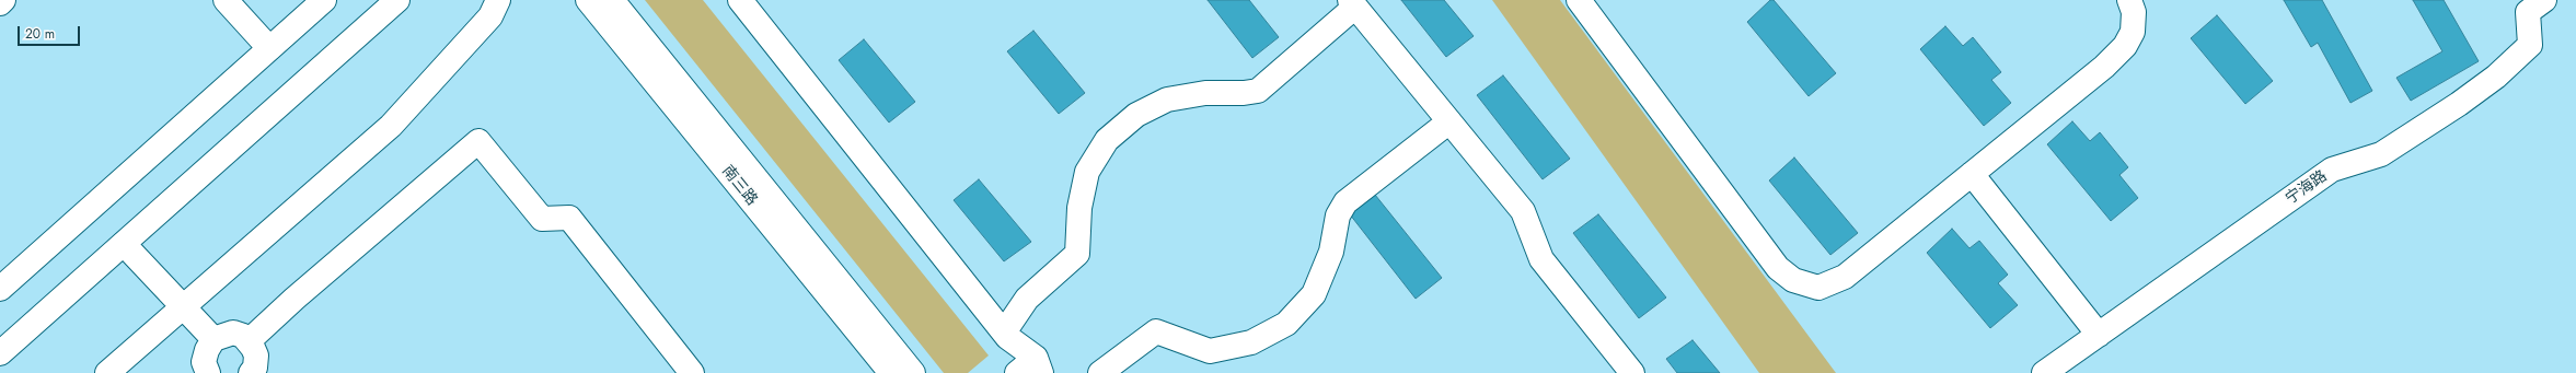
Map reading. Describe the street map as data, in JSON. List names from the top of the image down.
{
  "streets": {
    "street": ["南三路", "宁海路"]
  },
  "scale_bar": "20 m"
}
